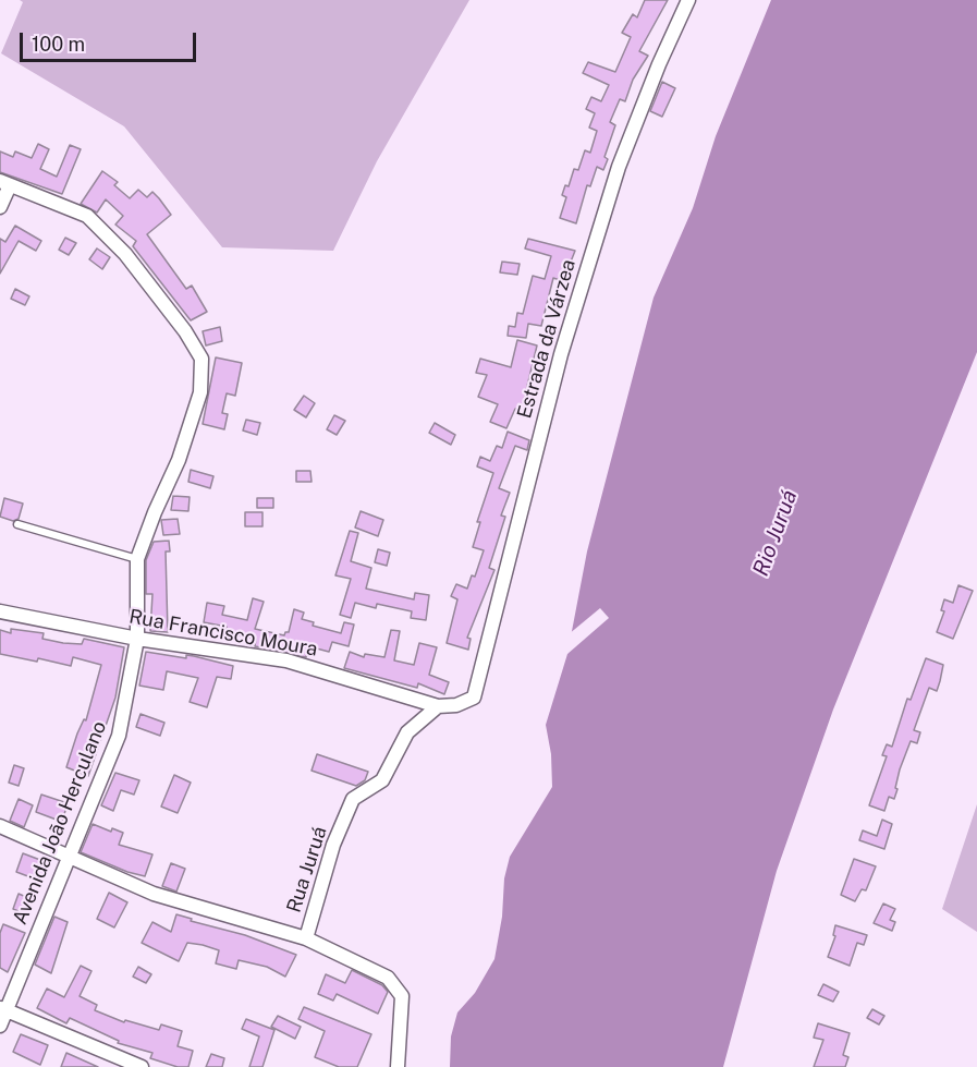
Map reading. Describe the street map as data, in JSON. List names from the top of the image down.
{
  "streets": {
    "street": [
      "Estrada da Várzea",
      "Rua Francisco Moura",
      "Avenida João Herculano",
      "Rua Juruá"
    ]
  },
  "crossings": [
    ["Estrada da Várzea", "Rua Francisco Moura"],
    ["Rua Francisco Moura", "Avenida João Herculano"],
    ["Rua Francisco Moura", "Rua Juruá"]
  ],
  "water": ["Rio Juruá"],
  "scale_bar": "100 m"
}
